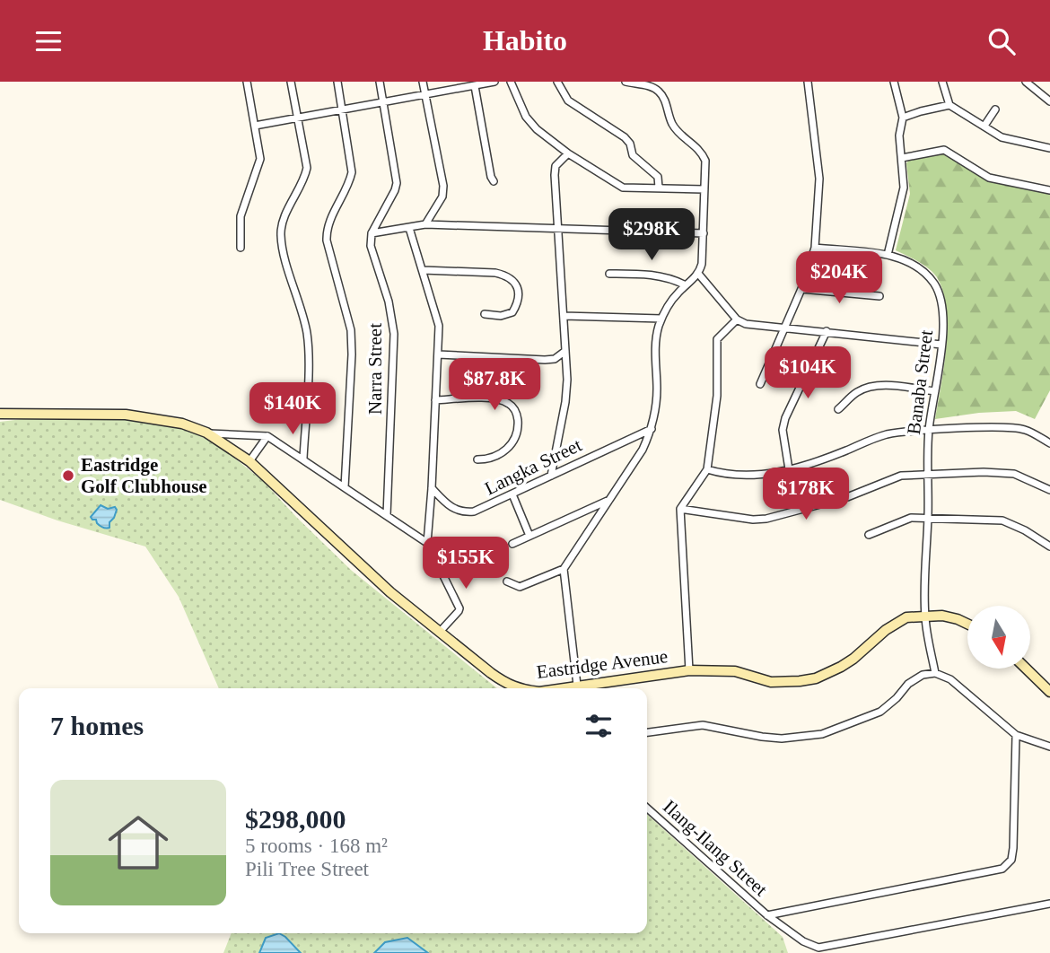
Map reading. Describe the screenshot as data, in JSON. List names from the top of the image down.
{
  "streets": {
    "street": [
      "Narra Street",
      "Banaba Street",
      "Langka Street",
      "Eastridge Avenue",
      "Ilang-Ilang Street"
    ]
  },
  "crossings": [
    ["Banaba Street", "Eastridge Avenue"]
  ],
  "places": ["Eastridge Golf Clubhouse"],
  "north": "bottom",
  "page": {
    "header": "Habito",
    "price": [
      "$298K",
      "$204K",
      "$104K",
      "$87.8K",
      "$140K",
      "$178K",
      "$155K"
    ],
    "heading": "7 homes",
    "list": [
      {
        "name": "$298,000",
        "note": "5 rooms · 168 m² · Pili Tree Street"
      }
    ]
  }
}
